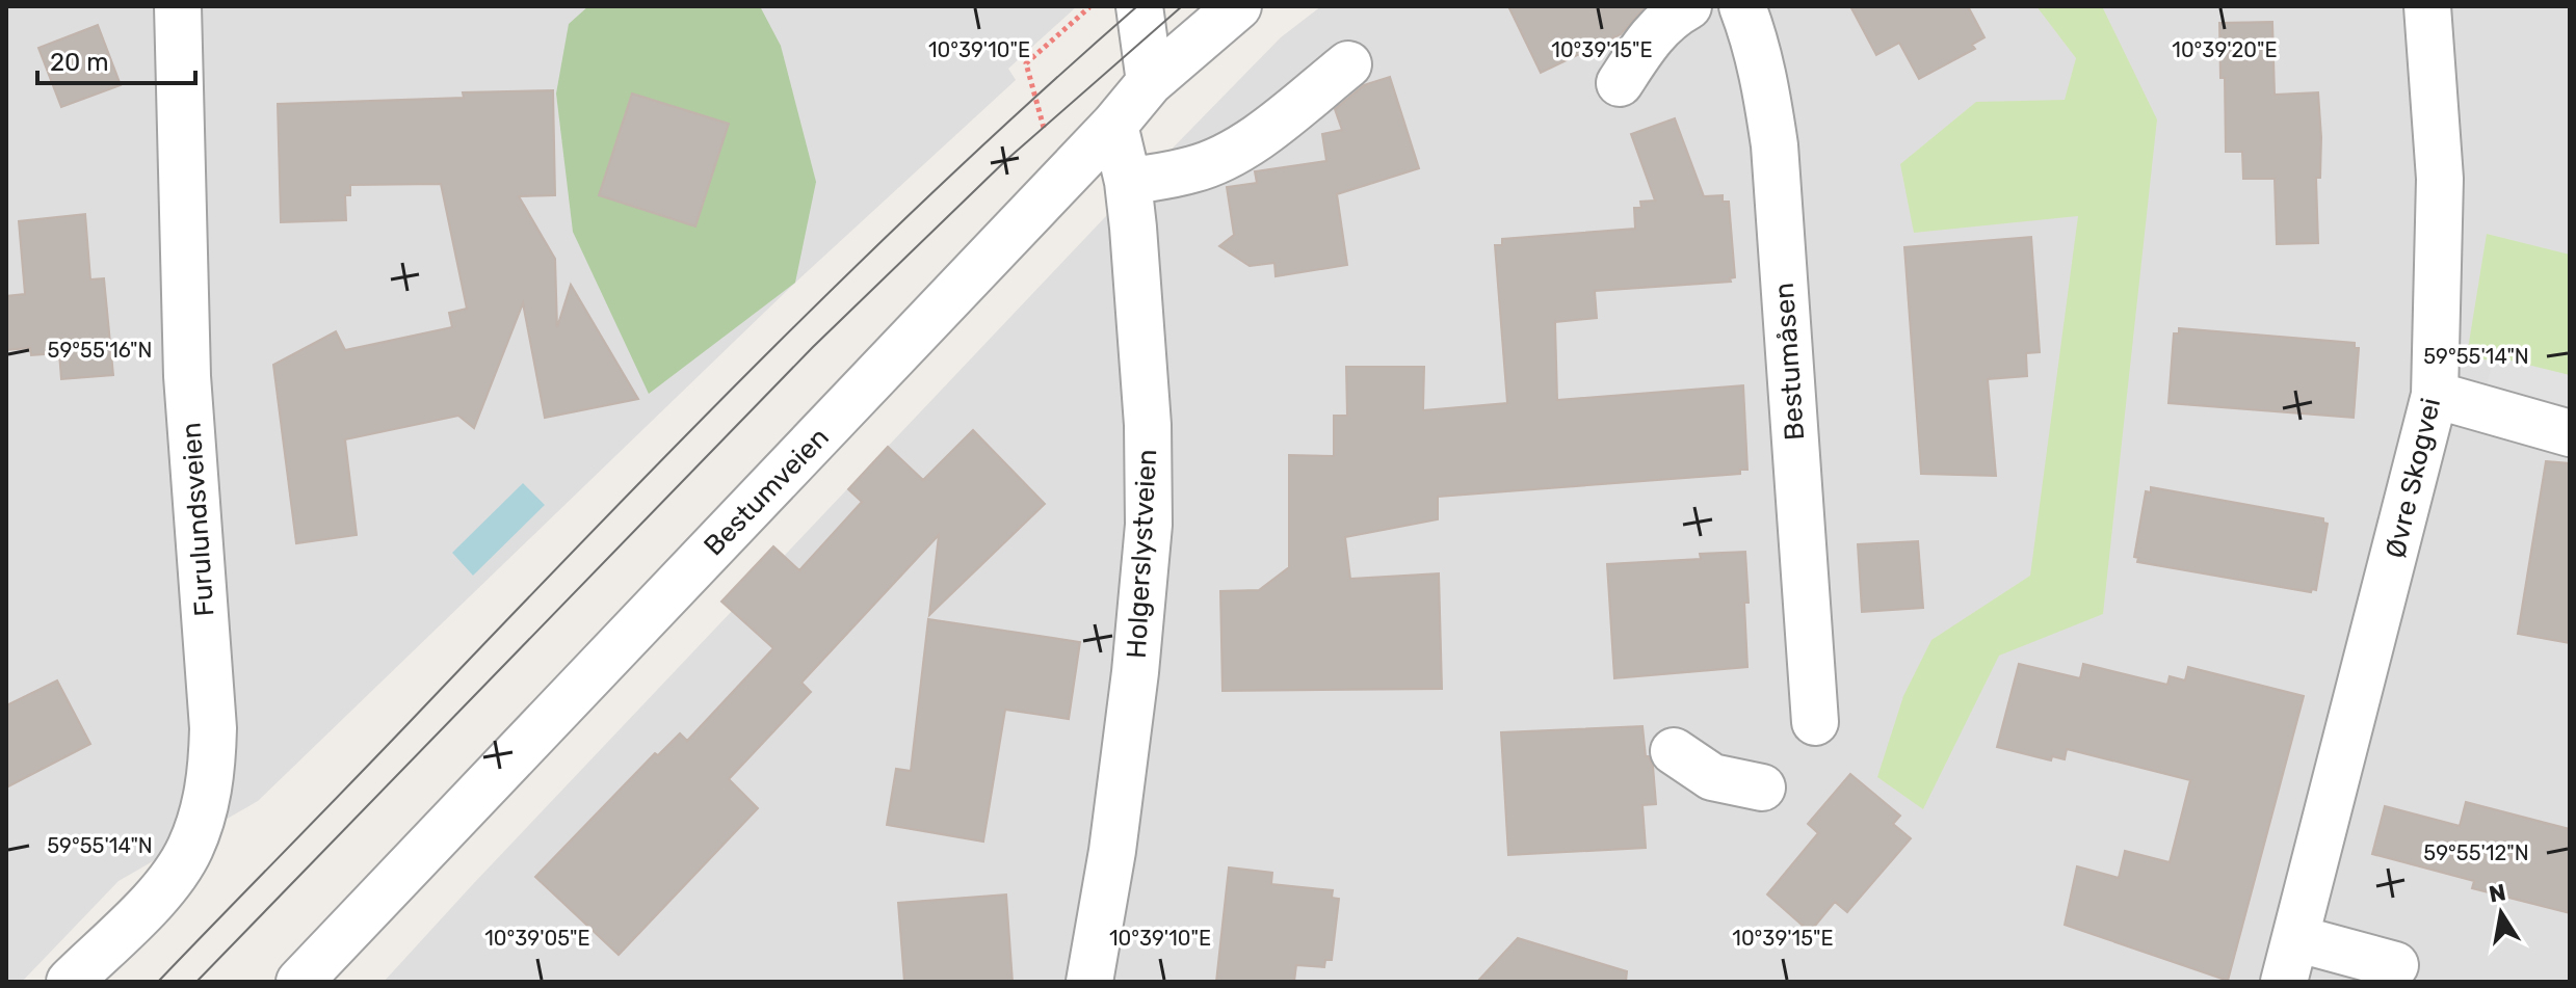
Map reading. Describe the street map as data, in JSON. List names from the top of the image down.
{
  "streets": {
    "street": [
      "Bestumåsen",
      "Øvre Skogvei",
      "Bestumveien",
      "Furulundsveien",
      "Holgerslystveien"
    ]
  },
  "crossings": [
    ["Bestumveien", "Holgerslystveien"]
  ],
  "scale_bar": "20 m",
  "north": "top",
  "coordinates": [
    "10°39'10\"E",
    "10°39'15\"E",
    "10°39'20\"E",
    "59°55'16\"N",
    "59°55'14\"N",
    "59°55'12\"N",
    "10°39'05\"E"
  ]
}
